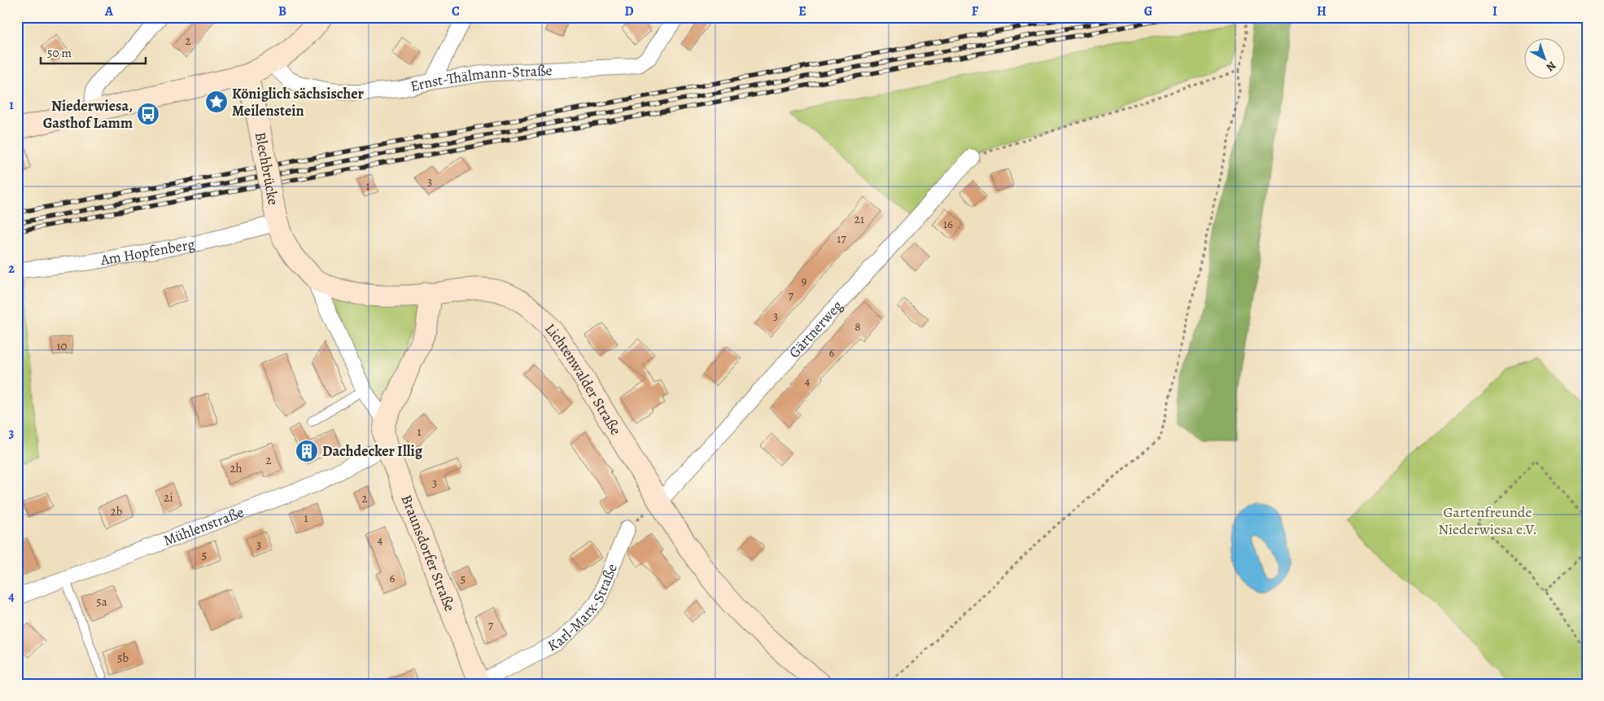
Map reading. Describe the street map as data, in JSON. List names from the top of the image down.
{
  "streets": {
    "main road": ["Blechbrücke", "Lichtenwalder Straße", "Braunsdorfer Straße"],
    "street": [
      "Ernst-Thälmann-Straße",
      "Am Hopfenberg",
      "Gärtnerweg",
      "Mühlenstraße",
      "Karl-Marx-Straße"
    ]
  },
  "crossings": [
    ["Blechbrücke", "Am Hopfenberg"],
    ["Blechbrücke", "Lichtenwalder Straße"],
    ["Am Hopfenberg", "Lichtenwalder Straße"],
    ["Gärtnerweg", "Lichtenwalder Straße"],
    ["Lichtenwalder Straße", "Braunsdorfer Straße"],
    ["Mühlenstraße", "Braunsdorfer Straße"],
    ["Braunsdorfer Straße", "Karl-Marx-Straße"]
  ],
  "parks": ["Gartenfreunde Niederwiesa e.V."],
  "places": {
    "place": ["Königlich sächsischer Meilenstein"],
    "bus stop": ["Niederwiesa, Gasthof Lamm"],
    "building": ["Dachdecker Illig"]
  },
  "house_numbers": [
    "2",
    "3",
    "1",
    "21",
    "16",
    "17",
    "9",
    "7",
    "3",
    "8",
    "10",
    "6",
    "4",
    "1",
    "2",
    "2h",
    "3",
    "2i",
    "2",
    "2b",
    "1",
    "4",
    "3",
    "5",
    "6",
    "5",
    "5a",
    "7",
    "5b"
  ],
  "scale_bar": "50 m",
  "north": "bottom right",
  "grid": {
    "columns": [
      "A",
      "B",
      "C",
      "D",
      "E",
      "F",
      "G",
      "H",
      "I"
    ],
    "rows": [
      "1",
      "2",
      "3",
      "4"
    ]
  }
}
